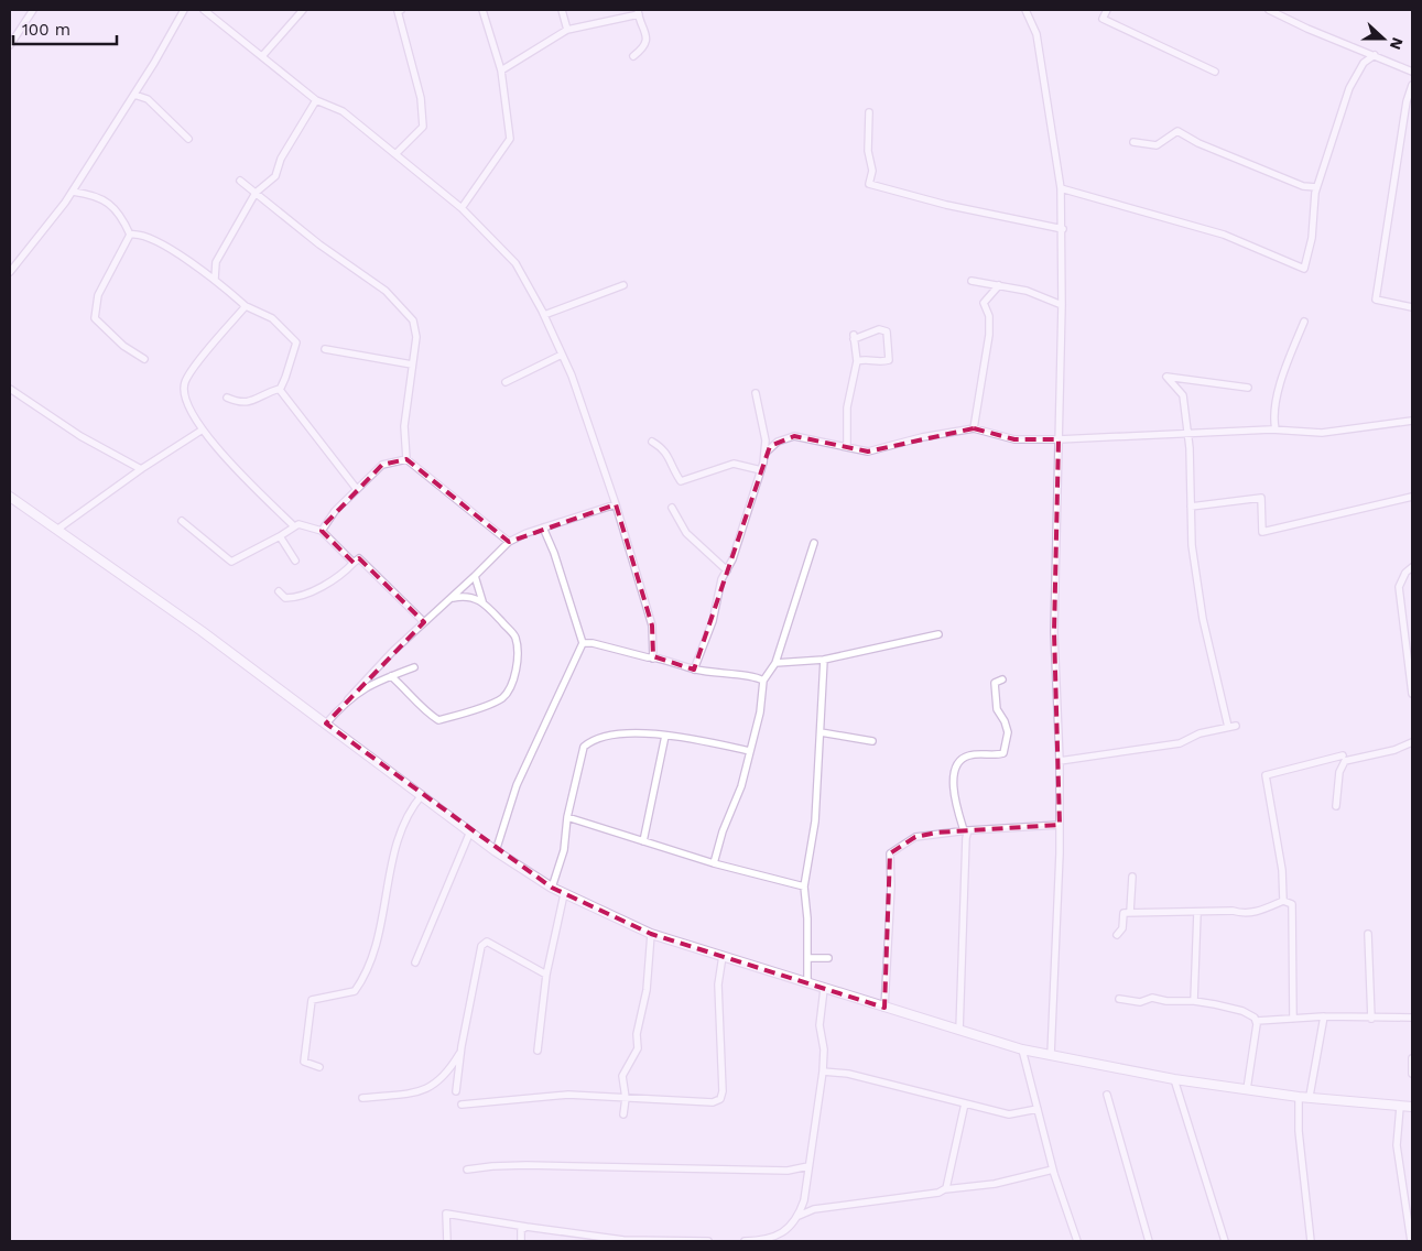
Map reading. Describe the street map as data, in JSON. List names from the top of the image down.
{
  "scale_bar": "100 m",
  "north": "right"
}
